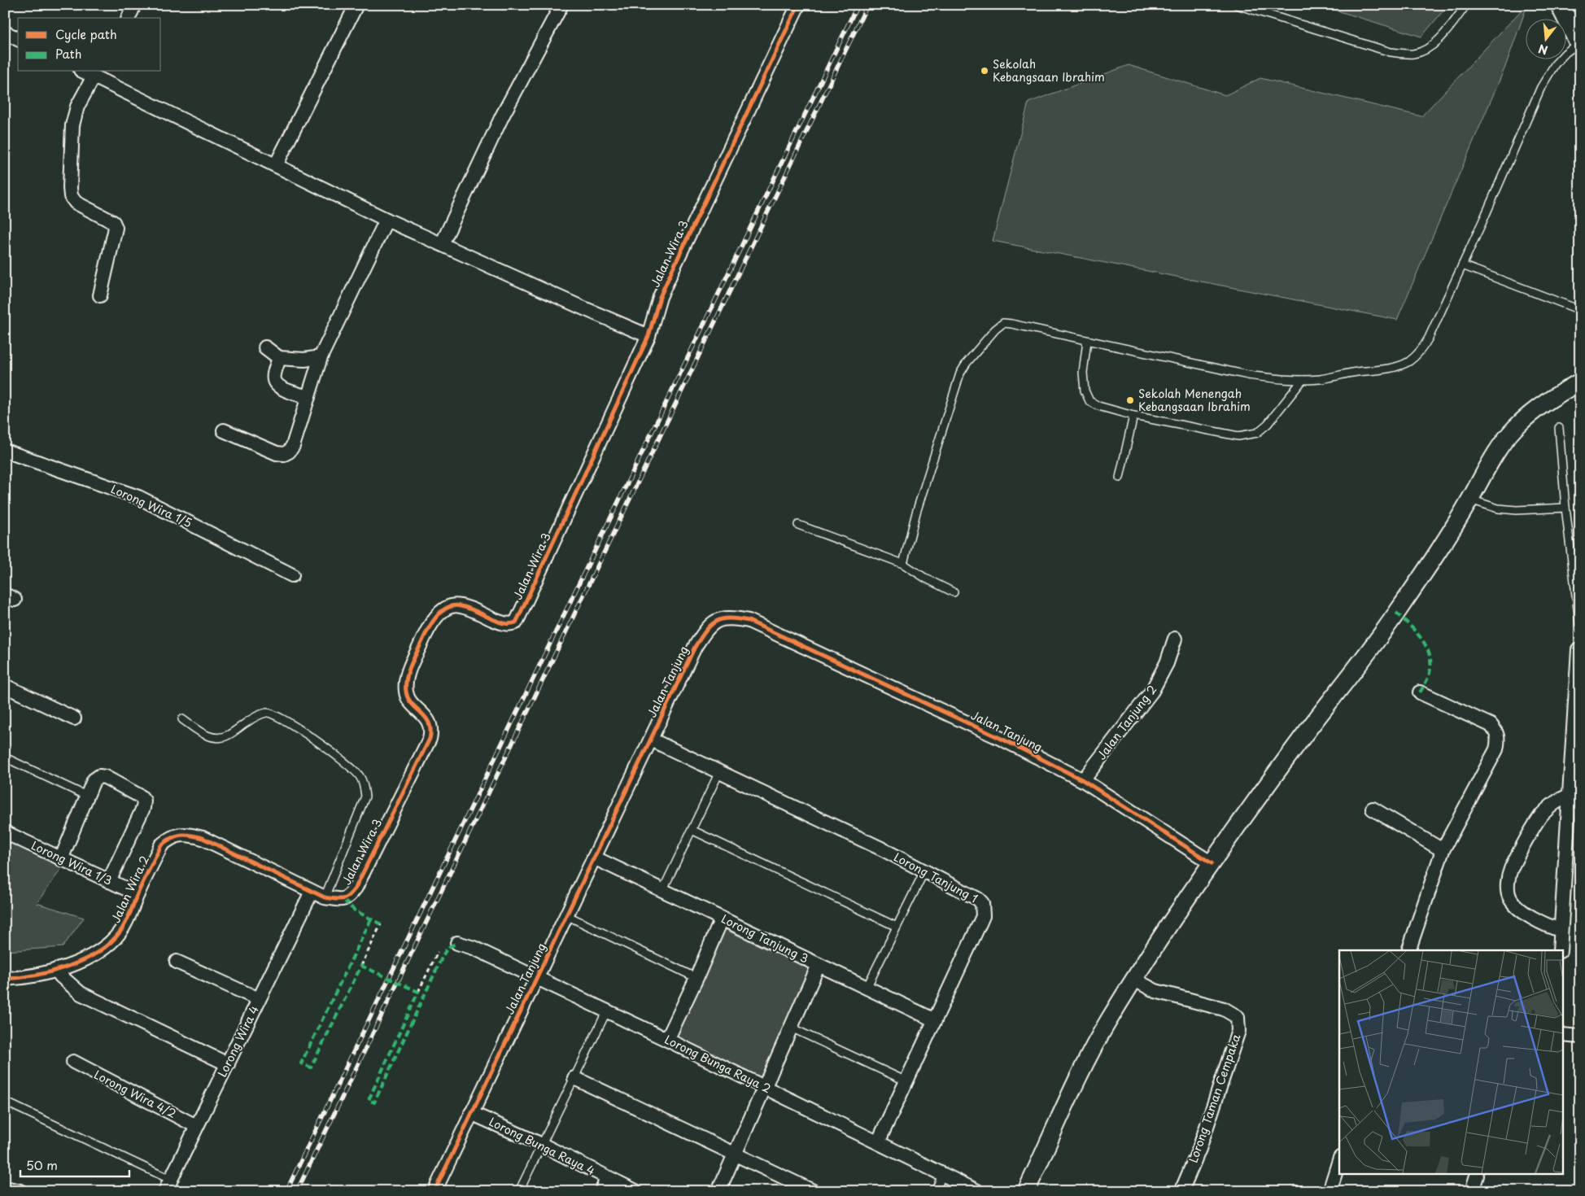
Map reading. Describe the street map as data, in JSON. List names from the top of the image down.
{
  "streets": {
    "street": [
      "Jalan Wira 3",
      "Lorong Wira 1/5",
      "Jalan Tanjung",
      "Jalan Tanjung 2",
      "Lorong Wira 1/3",
      "Lorong Tanjung 1",
      "Jalan Wira 2",
      "Lorong Tanjung 3",
      "Lorong Wira 4",
      "Lorong Bunga Raya 2",
      "Lorong Wira 4/2",
      "Lorong Taman Cempaka",
      "Lorong Bunga Raya 4"
    ]
  },
  "crossings": [
    ["Jalan Wira 3", "Jalan Wira 2"],
    ["Jalan Wira 3", "Lorong Wira 4"],
    ["Jalan Tanjung", "Jalan Tanjung 2"],
    ["Jalan Tanjung", "Lorong Tanjung 1"],
    ["Jalan Tanjung", "Lorong Tanjung 3"],
    ["Jalan Tanjung", "Lorong Bunga Raya 2"],
    ["Jalan Tanjung", "Lorong Bunga Raya 4"],
    ["Lorong Wira 1/3", "Jalan Wira 2"],
    ["Lorong Tanjung 1", "Lorong Tanjung 3"],
    ["Lorong Tanjung 1", "Lorong Bunga Raya 2"],
    ["Lorong Wira 4", "Lorong Wira 4/2"]
  ],
  "places": ["Sekolah Kebangsaan Ibrahim", "Sekolah Menengah Kebangsaan Ibrahim"],
  "legend": ["Cycle path", "Path"],
  "scale_bar": "50 m",
  "north": "bottom"
}
